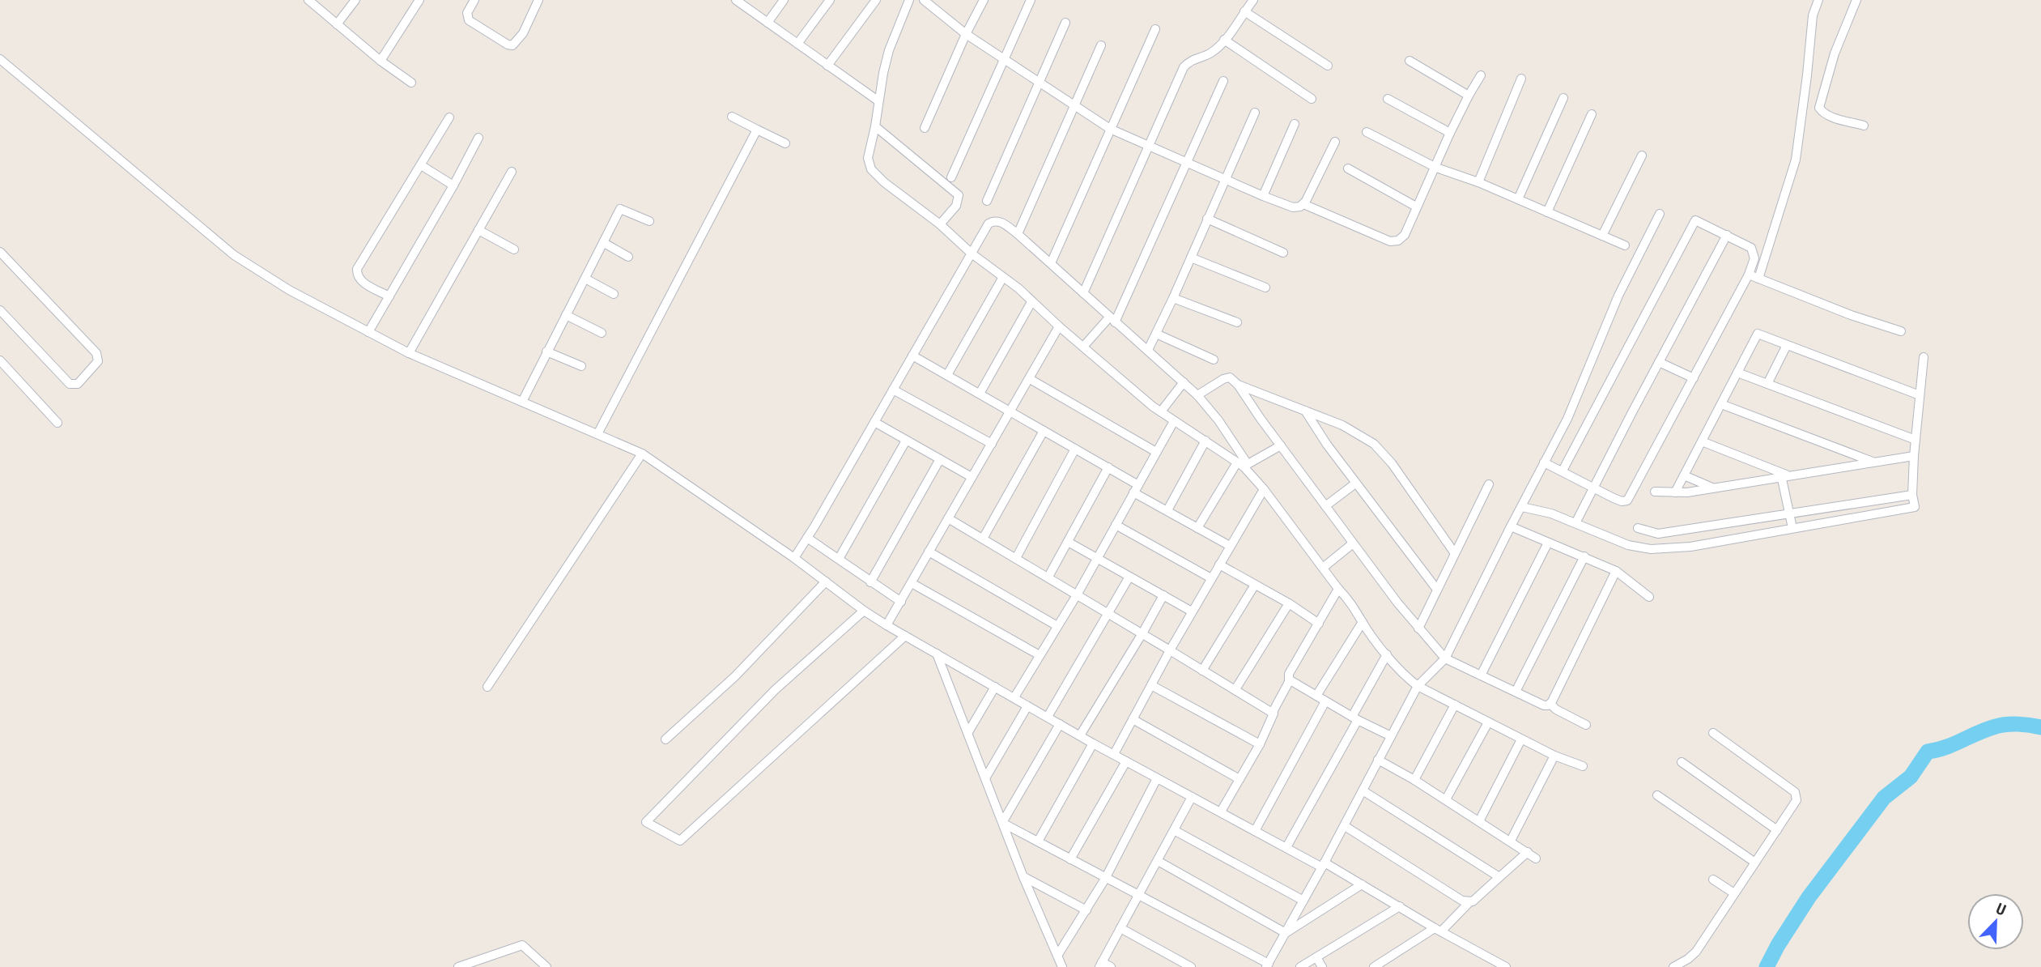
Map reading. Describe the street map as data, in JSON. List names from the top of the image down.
{
  "north": "top right"
}
